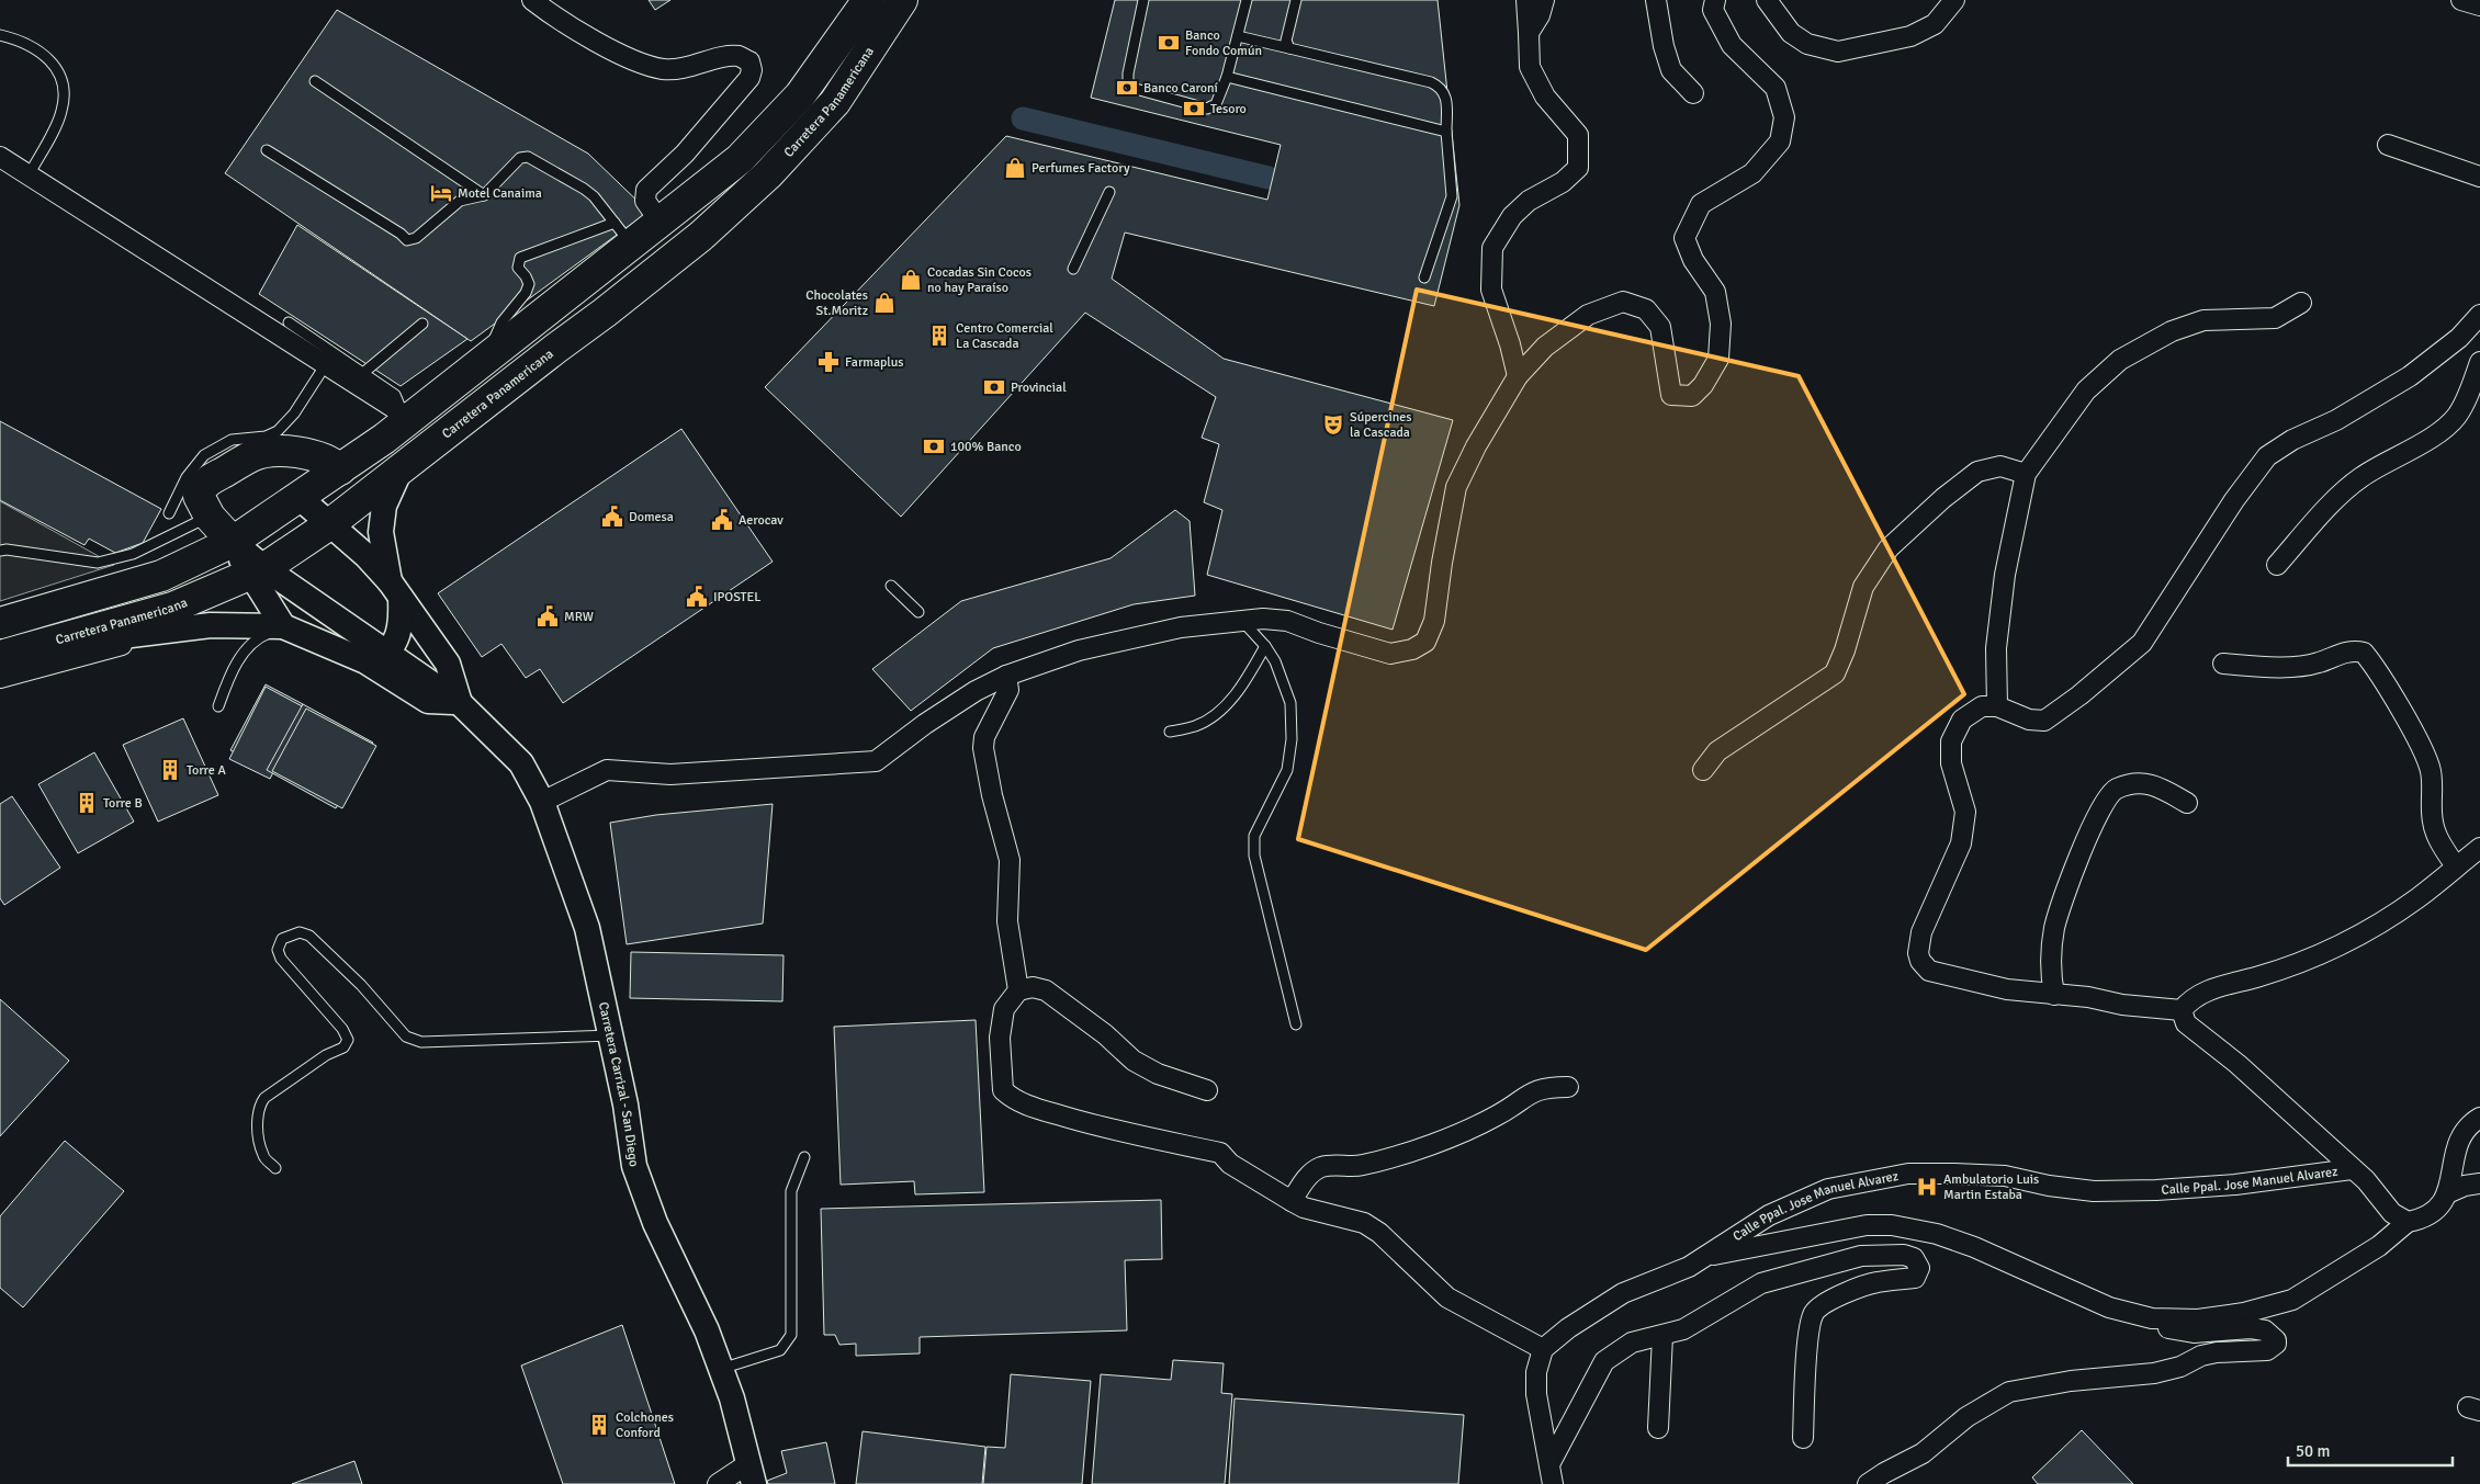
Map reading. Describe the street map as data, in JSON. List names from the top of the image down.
{
  "streets": {
    "main road": ["Carretera Panamericana"],
    "street": ["Carretera Carrizal - San Diego", "Calle Ppal. Jose Manuel Alvarez"]
  },
  "crossings": [
    ["Carretera Panamericana", "Carretera Carrizal - San Diego"]
  ],
  "places": {
    "bank": [
      "Banco Fondo Común",
      "Banco Caroní",
      "Tesoro",
      "Provincial",
      "100% Banco"
    ],
    "shop": ["Perfumes Factory", "Cocadas Sin Cocos no hay Paraíso", "Chocolates St.Moritz"],
    "hotel": ["Motel Canaima"],
    "building": [
      "Centro Comercial La Cascada",
      "Torre A",
      "Torre B",
      "Colchones Conford"
    ],
    "pharmacy": ["Farmaplus"],
    "theatre": ["Súpercines la Cascada"],
    "public building": [
      "Domesa",
      "Aerocav",
      "IPOSTEL",
      "MRW"
    ],
    "hospital": ["Ambulatorio Luis Martin Estaba"]
  },
  "scale_bar": "50 m"
}
